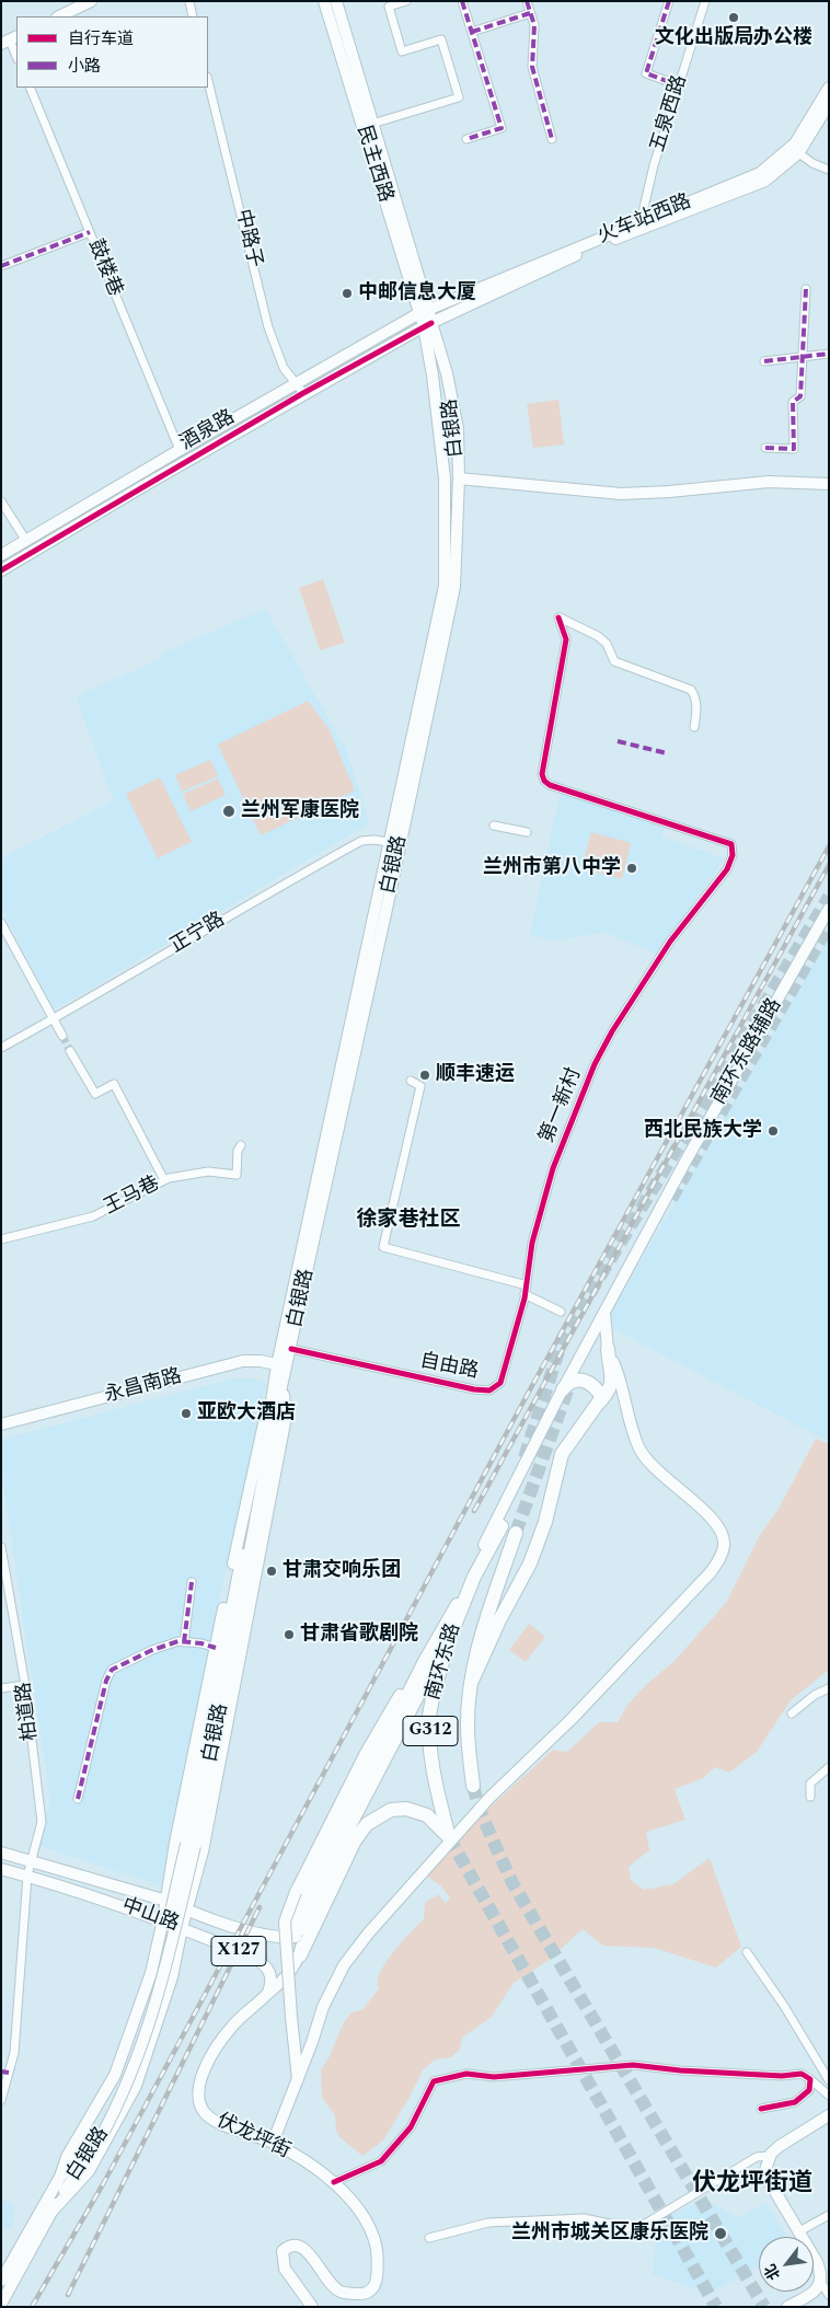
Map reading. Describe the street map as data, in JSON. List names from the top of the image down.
{
  "streets": {
    "highway": ["南环东路", "G312"],
    "main road": [
      "民主西路",
      "火车站西路",
      "白银路",
      "酒泉路",
      "南环东路辅路",
      "永昌南路",
      "中山路",
      "X127",
      "伏龙坪街"
    ],
    "street": [
      "五泉西路",
      "中路子",
      "鼓楼巷",
      "正宁路",
      "第一新村",
      "王马巷",
      "自由路",
      "柏道路"
    ]
  },
  "crossings": [
    ["五泉西路", "火车站西路"],
    ["民主西路", "火车站西路"],
    ["民主西路", "白银路"],
    ["民主西路", "酒泉路"],
    ["火车站西路", "白银路"],
    ["火车站西路", "酒泉路"],
    ["中路子", "酒泉路"],
    ["鼓楼巷", "酒泉路"],
    ["白银路", "酒泉路"],
    ["白银路", "正宁路"],
    ["白银路", "自由路"],
    ["白银路", "永昌南路"],
    ["第一新村", "自由路"],
    ["南环东路", "伏龙坪街"],
    ["柏道路", "中山路"],
    ["中山路", "伏龙坪街"]
  ],
  "districts": ["徐家巷社区", "伏龙坪街道"],
  "places": [
    "文化出版局办公楼",
    "中邮信息大厦",
    "兰州军康医院",
    "兰州市第八中学",
    "顺丰速运",
    "西北民族大学",
    "亚欧大酒店",
    "甘肃交响乐团",
    "甘肃省歌剧院",
    "兰州市城关区康乐医院"
  ],
  "legend": ["自行车道", "小路"],
  "north": "bottom left"
}
